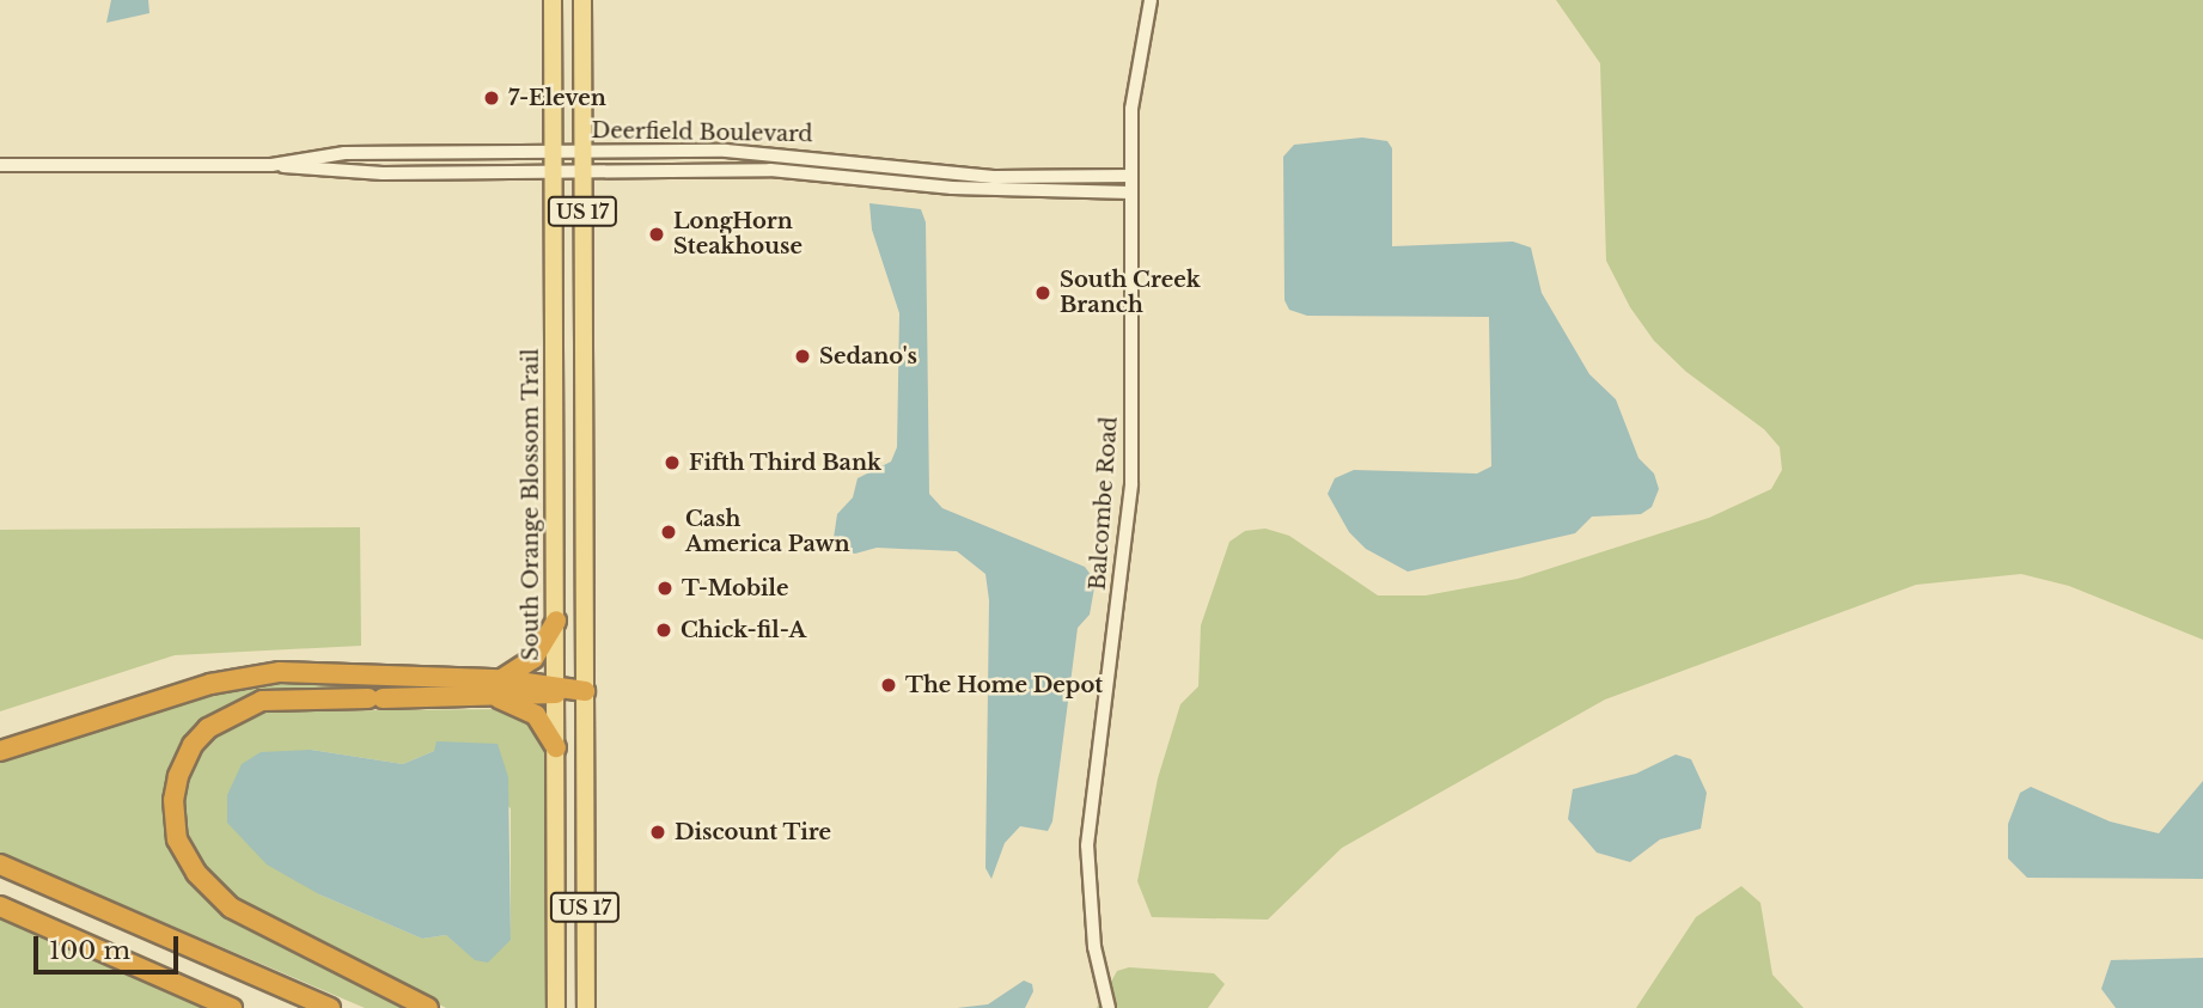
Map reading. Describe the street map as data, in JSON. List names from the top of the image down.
{
  "streets": {
    "main road": ["US 17", "South Orange Blossom Trail"],
    "street": ["Deerfield Boulevard", "Balcombe Road"]
  },
  "crossings": [
    ["Deerfield Boulevard", "US 17"],
    ["Deerfield Boulevard", "Balcombe Road"],
    ["Deerfield Boulevard", "South Orange Blossom Trail"]
  ],
  "places": [
    "7-Eleven",
    "LongHorn Steakhouse",
    "South Creek Branch",
    "Sedano's",
    "Fifth Third Bank",
    "Cash America Pawn",
    "T-Mobile",
    "Chick-fil-A",
    "The Home Depot",
    "Discount Tire"
  ],
  "scale_bar": "100 m"
}
